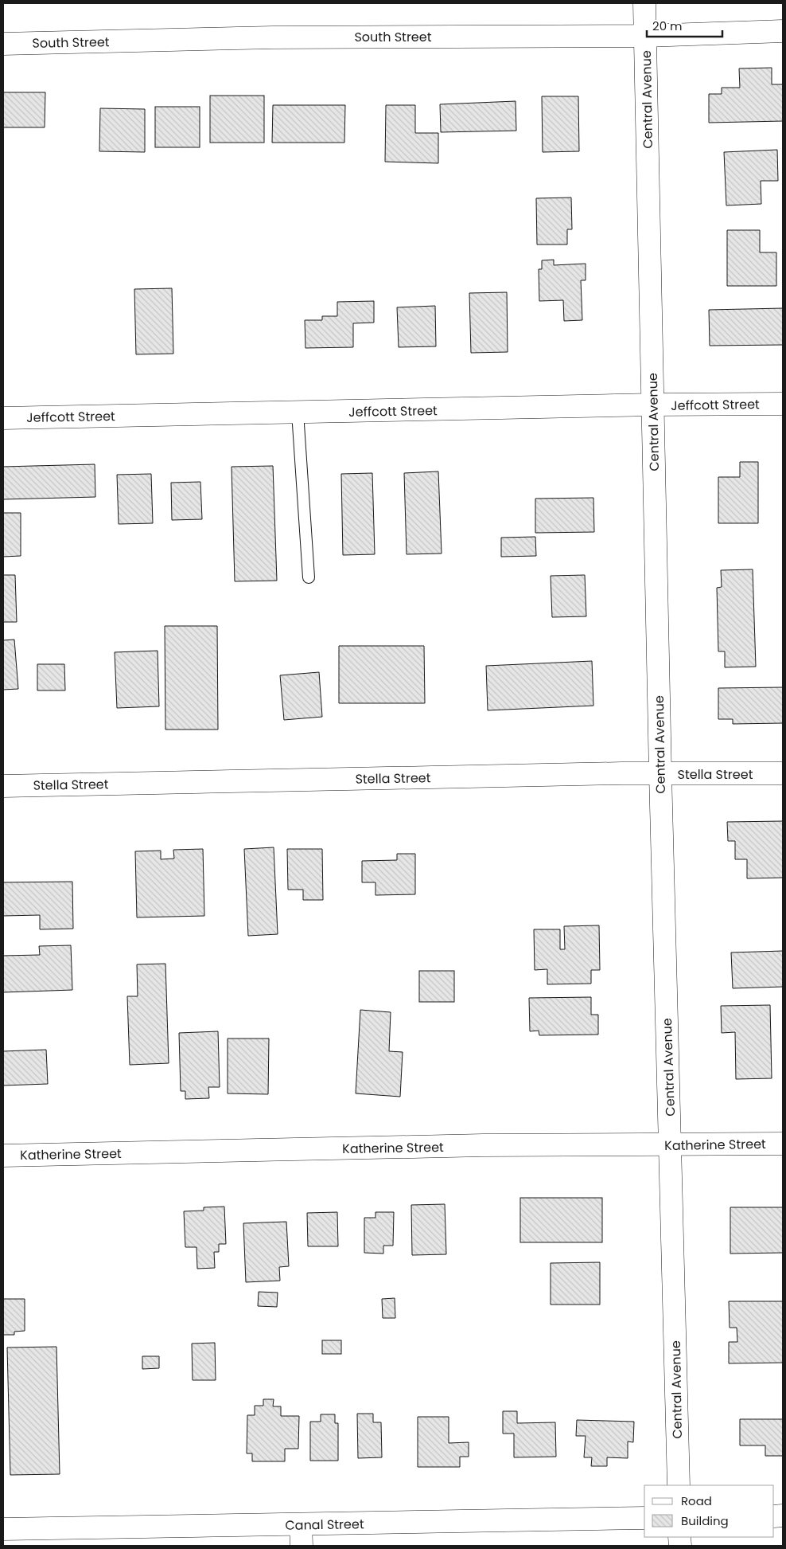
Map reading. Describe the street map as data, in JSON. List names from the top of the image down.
{
  "streets": {
    "street": [
      "South Street",
      "Central Avenue",
      "Jeffcott Street",
      "Stella Street",
      "Katherine Street",
      "Canal Street"
    ]
  },
  "crossings": [
    ["South Street", "Central Avenue"],
    ["Central Avenue", "Jeffcott Street"],
    ["Central Avenue", "Stella Street"],
    ["Central Avenue", "Katherine Street"]
  ],
  "legend": ["Road", "Building"],
  "scale_bar": "20 m"
}
